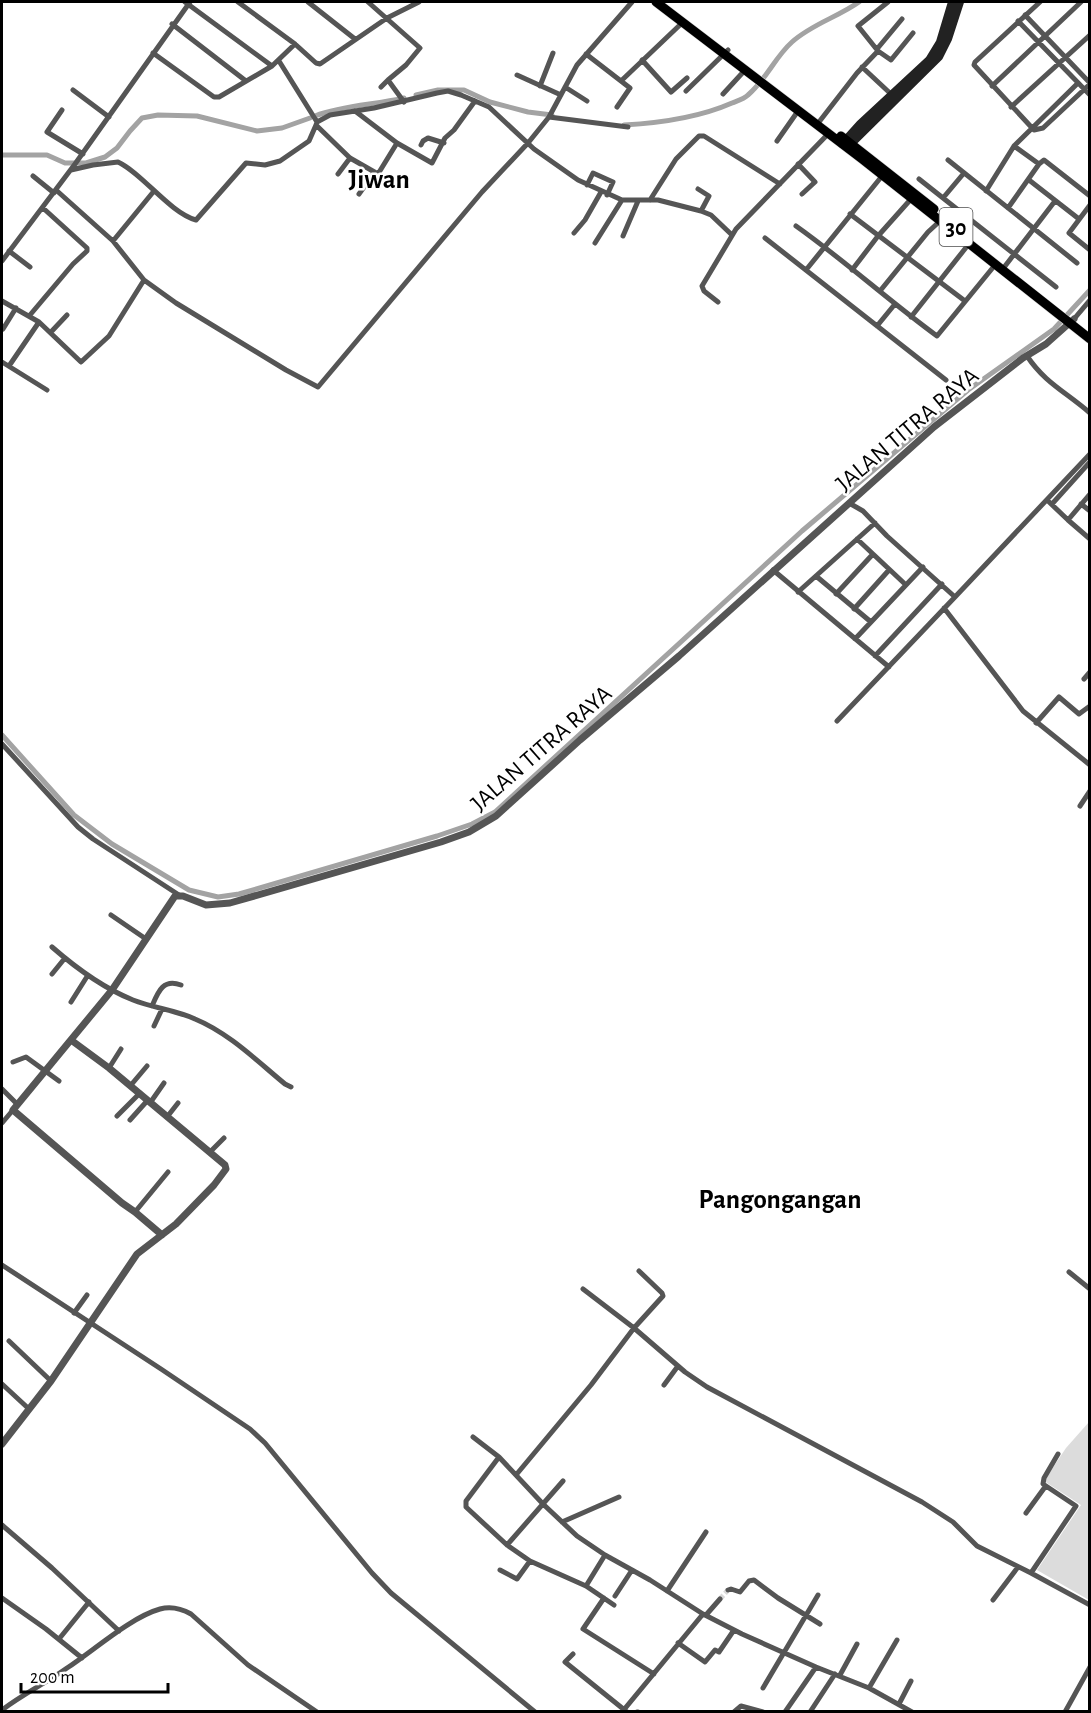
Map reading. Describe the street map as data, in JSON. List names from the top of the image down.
{
  "streets": {
    "highway": ["30"],
    "street": ["JALAN TITRA RAYA"]
  },
  "crossings": [
    ["30", "JALAN TITRA RAYA"]
  ],
  "districts": ["Jiwan", "Pangongangan"],
  "scale_bar": "200 m"
}
